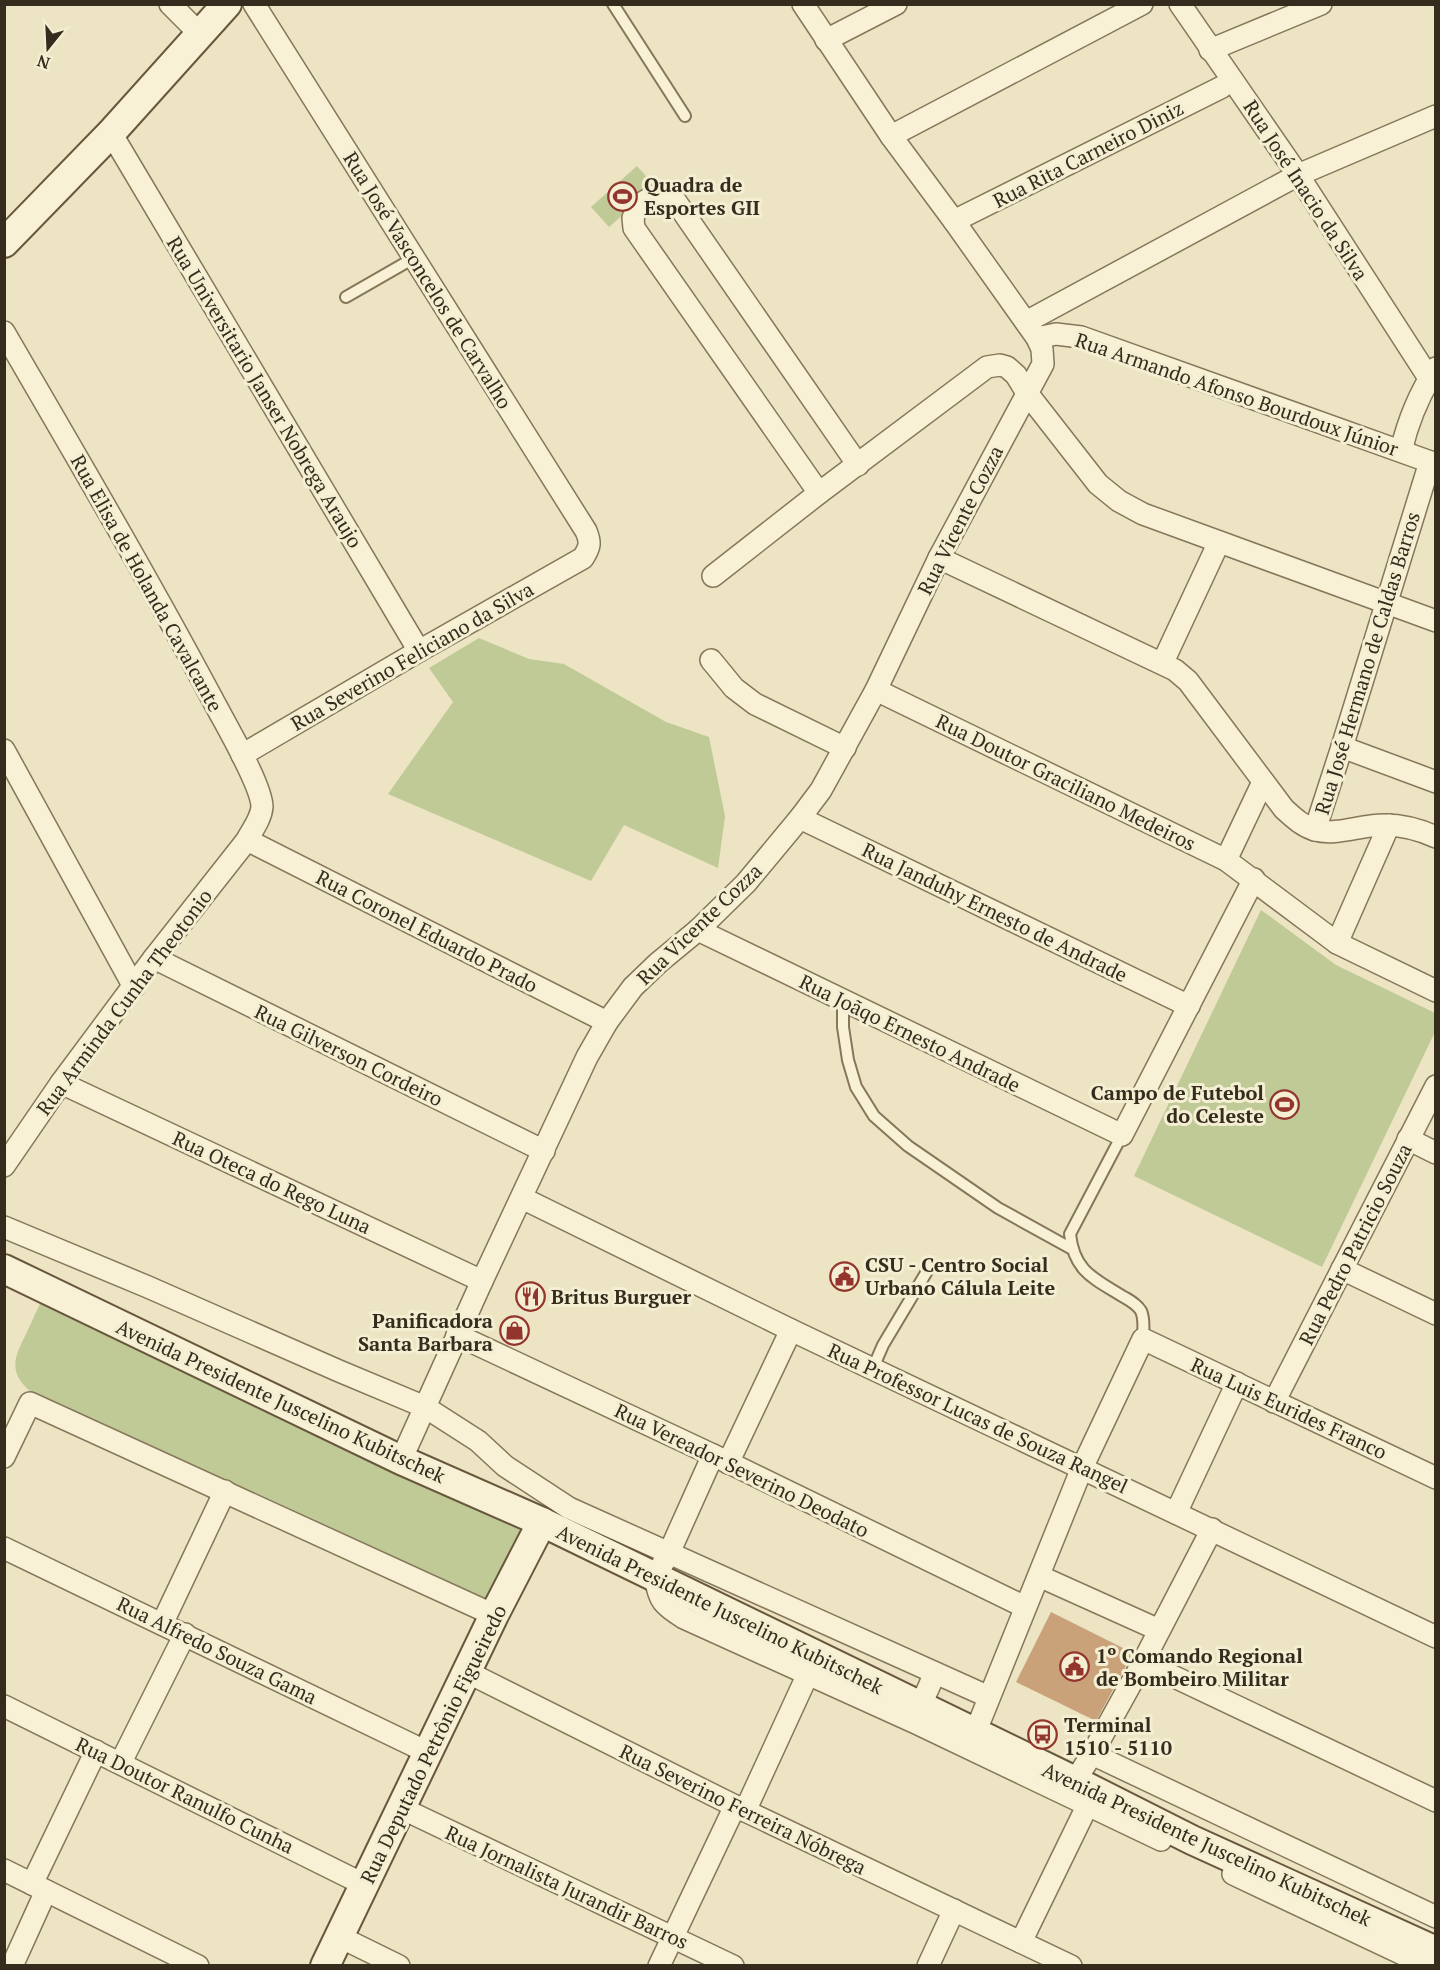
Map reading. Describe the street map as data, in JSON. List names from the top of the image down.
{
  "streets": {
    "main road": ["Avenida Presidente Juscelino Kubitschek", "Rua Deputado Petrônio Figueiredo"],
    "street": [
      "Rua Rita Carneiro Diniz",
      "Rua José Inacio da Silva",
      "Rua José Vasconcelos de Carvalho",
      "Rua Universitario Janser Nobrega Araujo",
      "Rua Armando Afonso Bourdoux Júnior",
      "Rua Vicente Cozza",
      "Rua Elisa de Holanda Cavalcante",
      "Rua Severino Feliciano da Silva",
      "Rua José Hermano de Caldas Barros",
      "Rua Doutor Graciliano Medeiros",
      "Rua Janduhy Ernesto de Andrade",
      "Rua Coronel Eduardo Prado",
      "Rua Arminda Cunha Theotonio",
      "Rua Joãqo Ernesto Andrade",
      "Rua Gilverson Cordeiro",
      "Rua Oteca do Rego Luna",
      "Rua Pedro Patricio Souza",
      "Rua Luis Eurides Franco",
      "Rua Professor Lucas de Souza Rangel",
      "Rua Vereador Severino Deodato",
      "Rua Alfredo Souza Gama",
      "Rua Doutor Ranulfo Cunha",
      "Rua Severino Ferreira Nóbrega",
      "Rua Jornalista Jurandir Barros"
    ]
  },
  "crossings": [
    ["Rua José Vasconcelos de Carvalho", "Rua Severino Feliciano da Silva"],
    ["Rua Universitario Janser Nobrega Araujo", "Rua Severino Feliciano da Silva"],
    ["Rua Armando Afonso Bourdoux Júnior", "Rua Vicente Cozza"],
    ["Rua Armando Afonso Bourdoux Júnior", "Rua José Hermano de Caldas Barros"],
    ["Rua Vicente Cozza", "Rua Doutor Graciliano Medeiros"],
    ["Rua Vicente Cozza", "Rua Janduhy Ernesto de Andrade"],
    ["Rua Vicente Cozza", "Rua Coronel Eduardo Prado"],
    ["Rua Vicente Cozza", "Rua Joãqo Ernesto Andrade"],
    ["Rua Vicente Cozza", "Rua Gilverson Cordeiro"],
    ["Rua Vicente Cozza", "Rua Oteca do Rego Luna"],
    ["Rua Vicente Cozza", "Avenida Presidente Juscelino Kubitschek"],
    ["Rua Vicente Cozza", "Rua Professor Lucas de Souza Rangel"],
    ["Rua Vicente Cozza", "Rua Vereador Severino Deodato"],
    ["Rua Elisa de Holanda Cavalcante", "Rua Severino Feliciano da Silva"],
    ["Rua Elisa de Holanda Cavalcante", "Rua Coronel Eduardo Prado"],
    ["Rua Elisa de Holanda Cavalcante", "Rua Arminda Cunha Theotonio"],
    ["Rua Coronel Eduardo Prado", "Rua Arminda Cunha Theotonio"],
    ["Rua Arminda Cunha Theotonio", "Rua Gilverson Cordeiro"],
    ["Rua Arminda Cunha Theotonio", "Rua Oteca do Rego Luna"],
    ["Rua Pedro Patricio Souza", "Rua Luis Eurides Franco"],
    ["Avenida Presidente Juscelino Kubitschek", "Rua Deputado Petrônio Figueiredo"],
    ["Rua Alfredo Souza Gama", "Rua Deputado Petrônio Figueiredo"],
    ["Rua Deputado Petrônio Figueiredo", "Rua Doutor Ranulfo Cunha"],
    ["Rua Deputado Petrônio Figueiredo", "Rua Severino Ferreira Nóbrega"],
    ["Rua Deputado Petrônio Figueiredo", "Rua Jornalista Jurandir Barros"]
  ],
  "places": {
    "sports": ["Quadra de Esportes GII", "Campo de Futebol do Celeste"],
    "public building": ["CSU - Centro Social Urbano Cálula Leite", "1º Comando Regional de Bombeiro Militar"],
    "restaurant": ["Britus Burguer"],
    "shop": ["Panificadora Santa Barbara"],
    "bus stop": ["Terminal 1510 - 5110"]
  },
  "north": "bottom"
}
